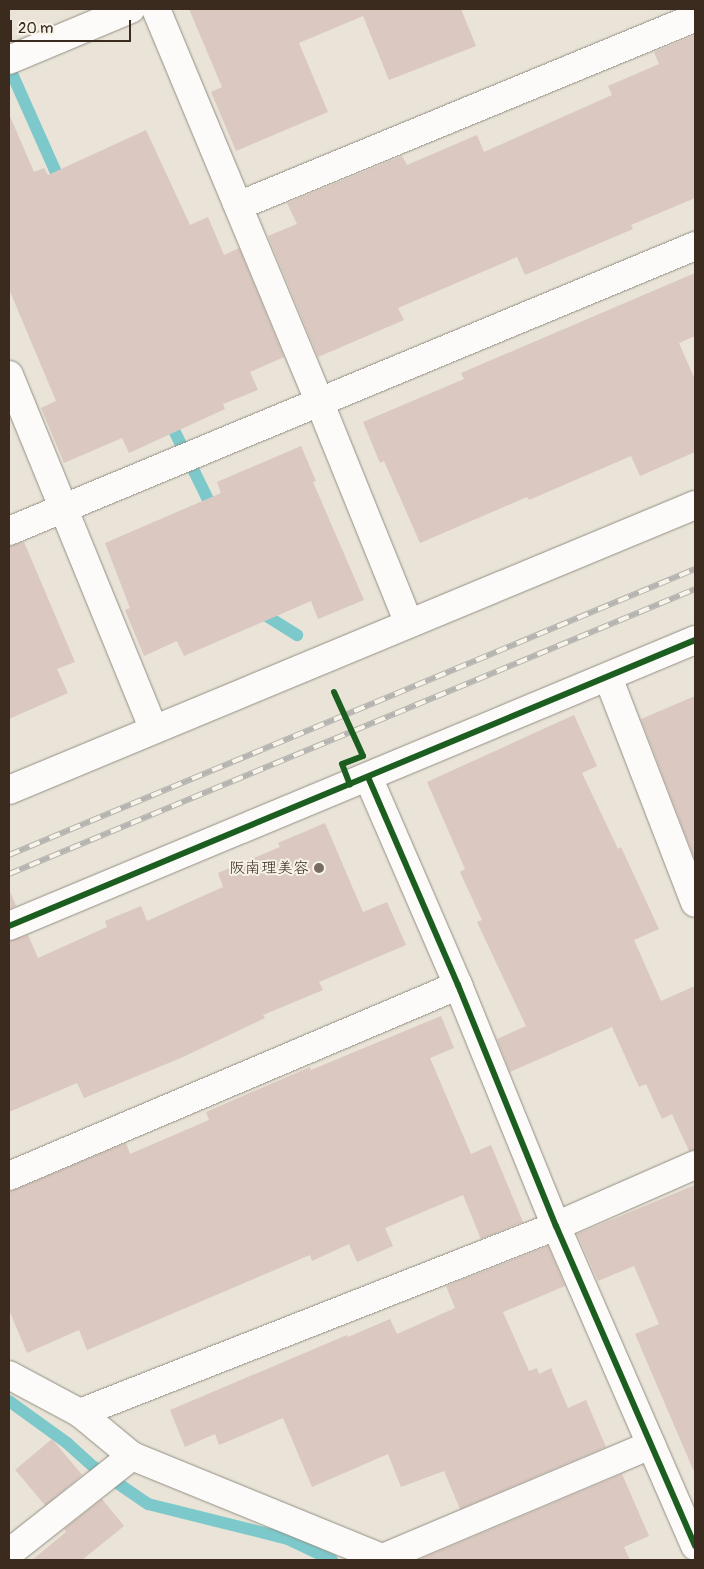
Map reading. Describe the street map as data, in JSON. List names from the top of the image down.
{
  "places": ["阪南理美容"],
  "scale_bar": "20 m"
}
